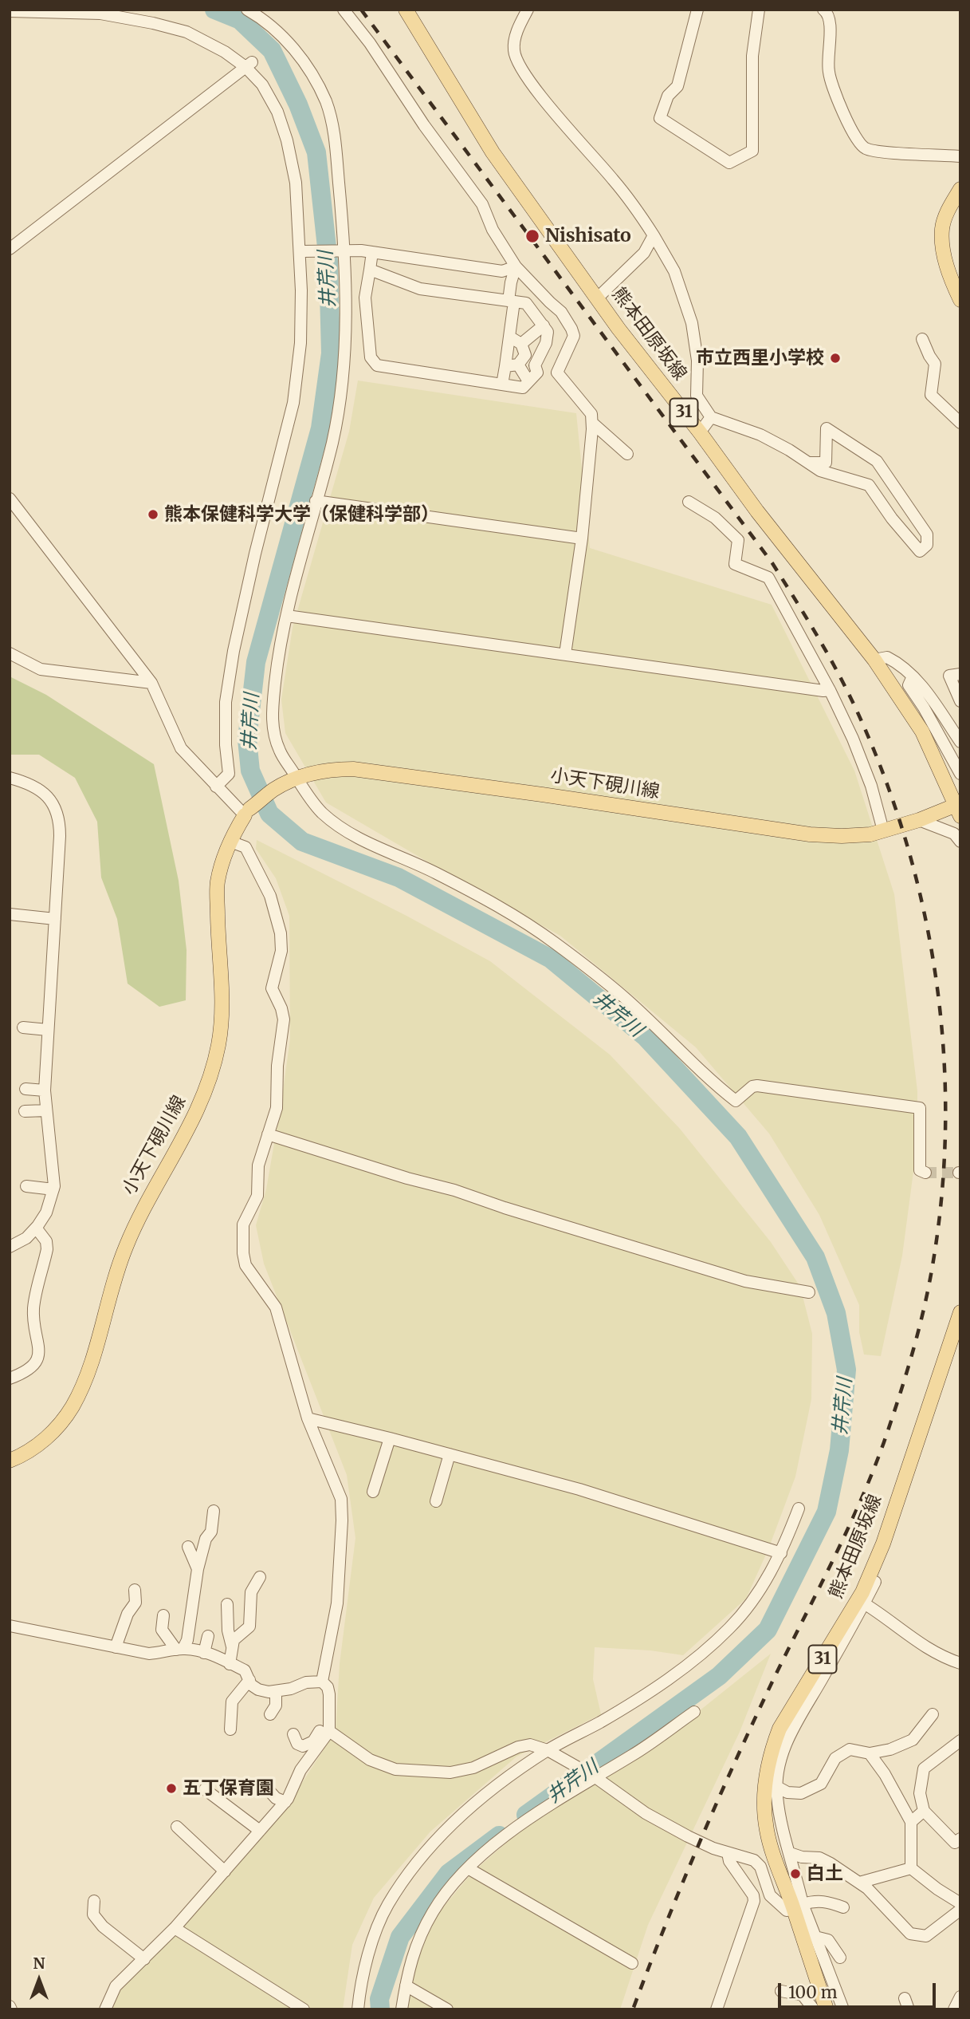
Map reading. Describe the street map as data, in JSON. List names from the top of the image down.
{
  "streets": {
    "main road": ["熊本田原坂線", "31", "小天下硯川線"]
  },
  "crossings": [
    ["熊本田原坂線", "小天下硯川線"]
  ],
  "water": ["井芹川"],
  "places": [
    "Nishisato",
    "市立西里小学校",
    "熊本保健科学大学（保健科学部）",
    "五丁保育園",
    "白土"
  ],
  "scale_bar": "100 m",
  "north": "top"
}
